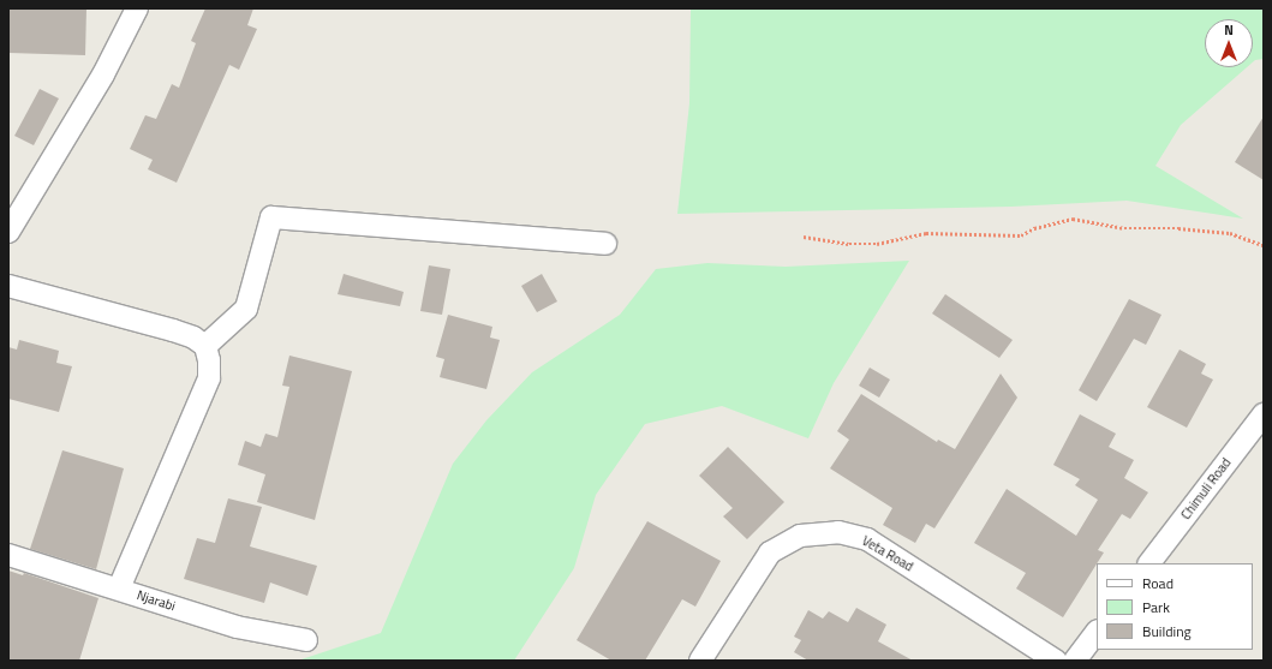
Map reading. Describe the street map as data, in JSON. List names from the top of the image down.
{
  "streets": {
    "street": ["Chimuli Road", "Veta Road", "Njarabi"]
  },
  "legend": ["Road", "Park", "Building"],
  "north": "top"
}
